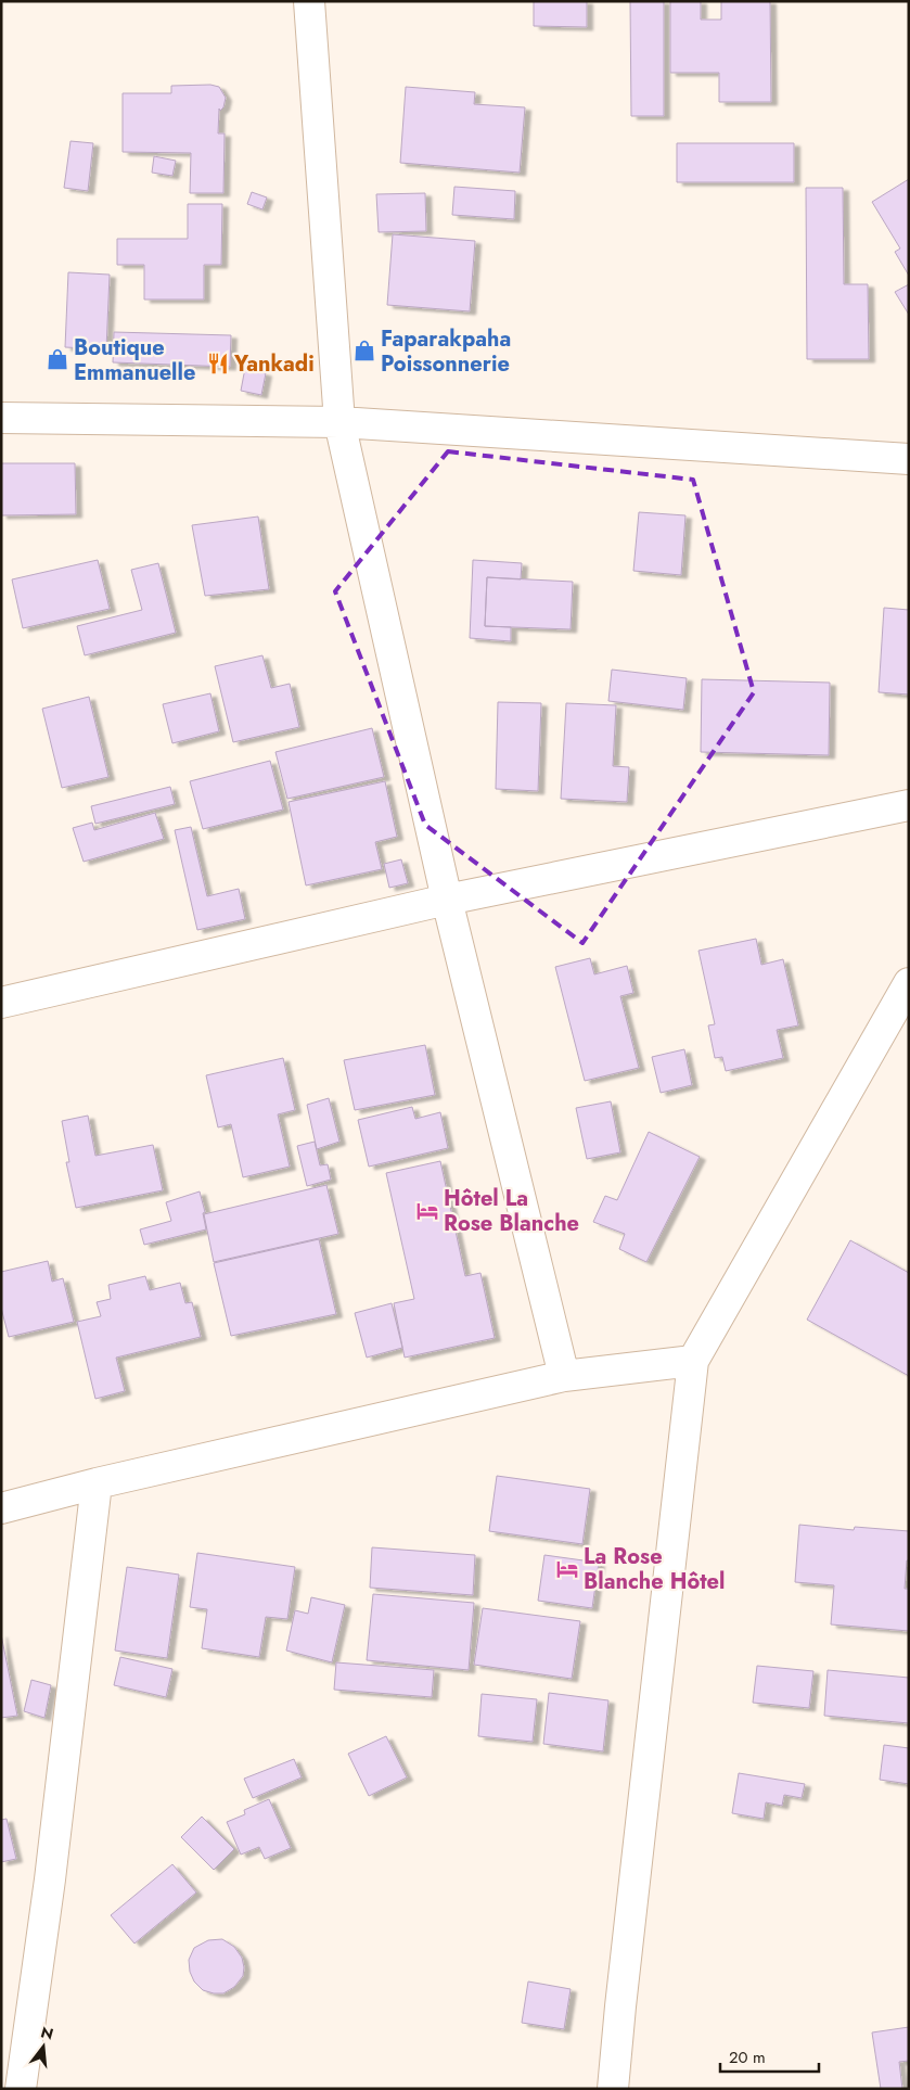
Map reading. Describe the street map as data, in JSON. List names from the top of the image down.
{
  "places": {
    "shop": ["Faparakpaha Poissonnerie", "Boutique Emmanuelle"],
    "restaurant": ["Yankadi"],
    "hotel": ["Hôtel La Rose Blanche", "La Rose Blanche Hôtel"]
  },
  "scale_bar": "20 m",
  "north": "top"
}
